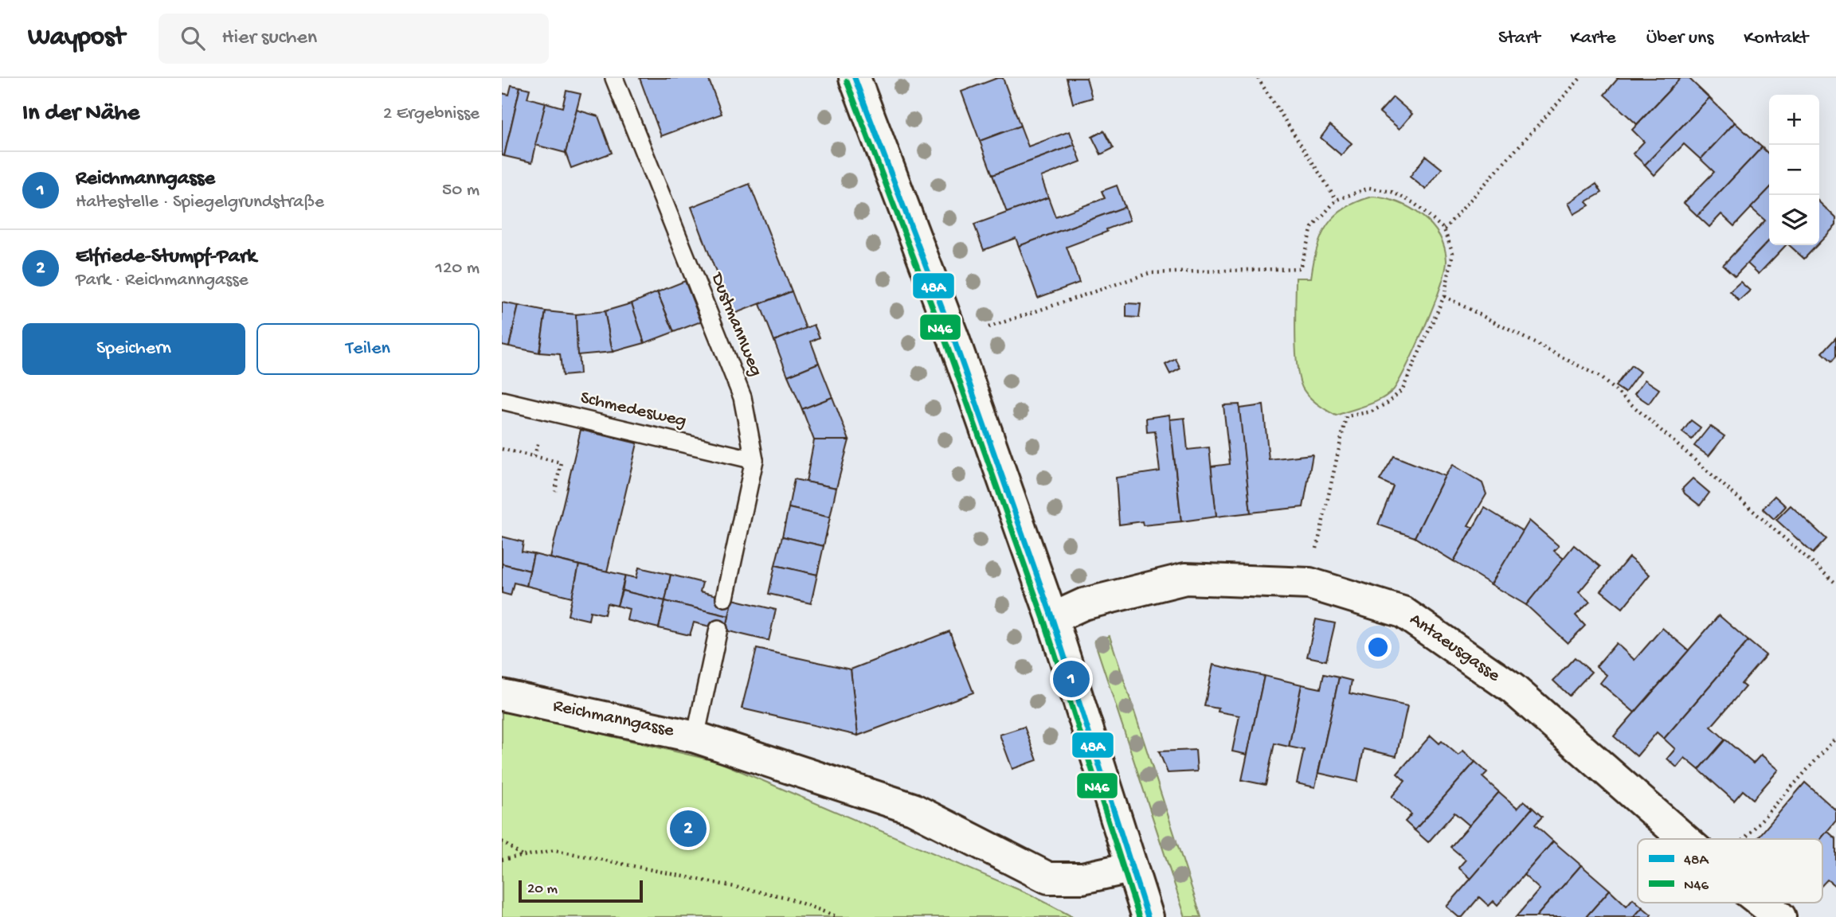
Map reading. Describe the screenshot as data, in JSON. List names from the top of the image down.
{
  "streets": {
    "street": ["Antaeusgasse", "Reichmanngasse"],
    "lane": ["Dustmannweg", "Schmedesweg"]
  },
  "crossings": [
    ["Dustmannweg", "Schmedesweg"]
  ],
  "lines": ["transit line 48A", "transit line N46"],
  "legend": ["48A", "N46"],
  "scale_bar": "20 m",
  "page": {
    "header": "Waypost",
    "search": "Hier suchen",
    "nav": [
      "Start",
      "Karte",
      "Über uns",
      "Kontakt"
    ],
    "heading": ["In der Nähe", "2 Ergebnisse"],
    "map_buttons": ["+", "−"],
    "list": [
      {
        "mark": "1",
        "name": "Reichmanngasse",
        "note": "Haltestelle · Spiegelgrundstraße",
        "value": "50 m"
      },
      {
        "mark": "2",
        "name": "Elfriede-Stumpf-Park",
        "note": "Park · Reichmanngasse",
        "value": "120 m"
      }
    ],
    "buttons": ["Speichern", "Teilen"],
    "pins": ["1", "2"],
    "scale": "20 m"
  }
}
